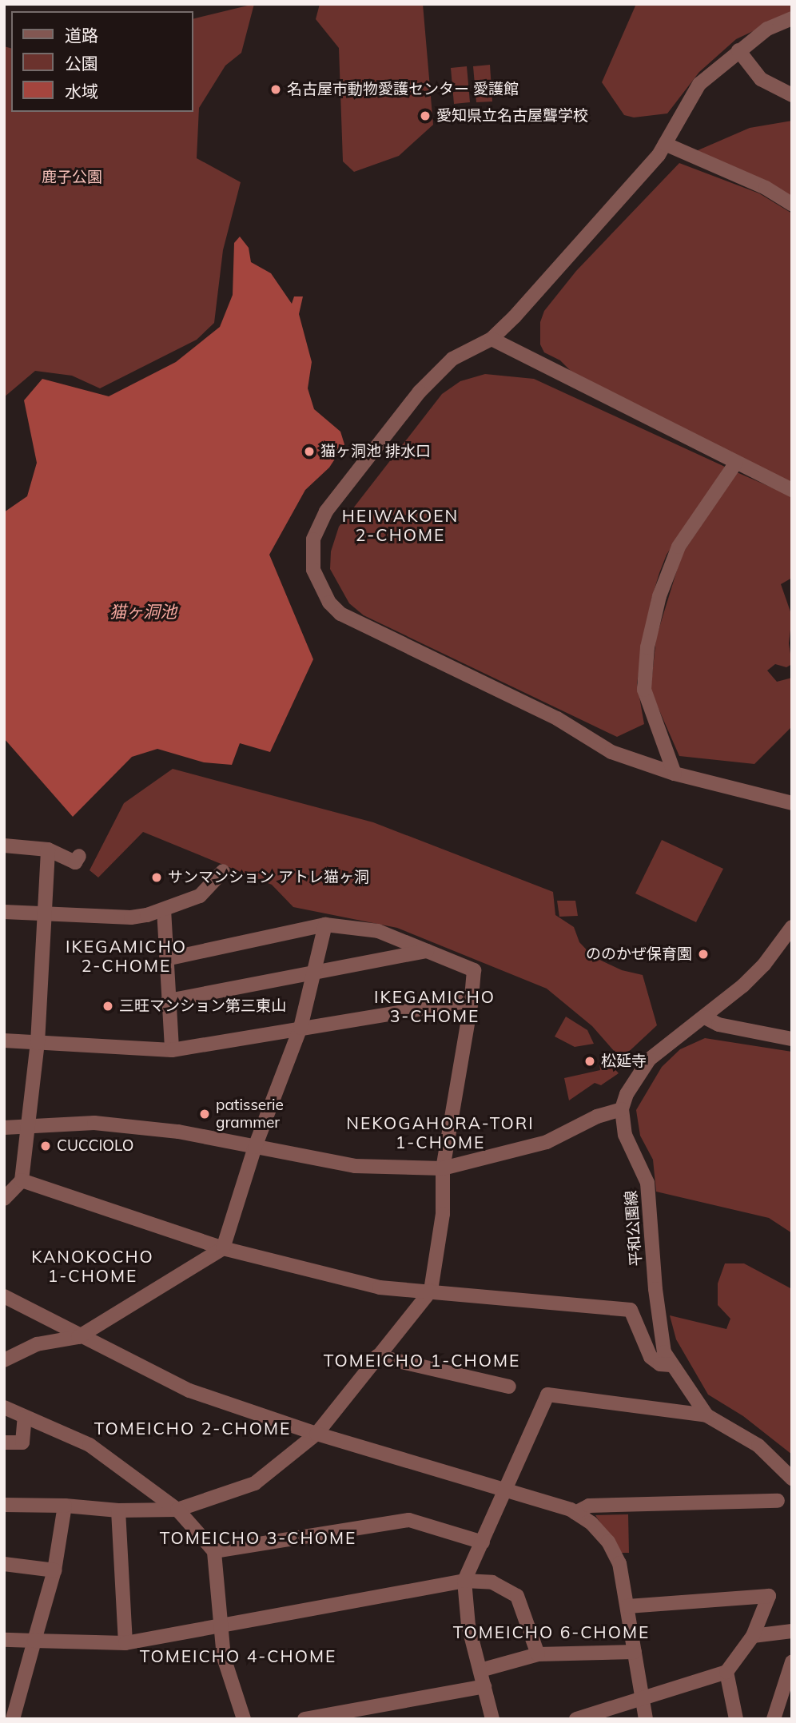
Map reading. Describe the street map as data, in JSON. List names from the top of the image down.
{
  "streets": {
    "street": ["平和公園線"]
  },
  "districts": [
    "HEIWAKOEN 2-CHOME",
    "IKEGAMICHO 2-CHOME",
    "IKEGAMICHO 3-CHOME",
    "NEKOGAHORA-TORI 1-CHOME",
    "KANOKOCHO 1-CHOME",
    "TOMEICHO 1-CHOME",
    "TOMEICHO 2-CHOME",
    "TOMEICHO 3-CHOME",
    "TOMEICHO 6-CHOME",
    "TOMEICHO 4-CHOME"
  ],
  "water": ["猫ヶ洞池"],
  "parks": ["鹿子公園"],
  "places": [
    "名古屋市動物愛護センター 愛護館",
    "愛知県立名古屋聾学校",
    "猫ヶ洞池 排水口",
    "サンマンション アトレ猫ヶ洞",
    "ののかぜ保育園",
    "三旺マンション第三東山",
    "松延寺",
    "patisserie grammer",
    "CUCCIOLO"
  ],
  "legend": ["道路", "公園", "水域"]
}
